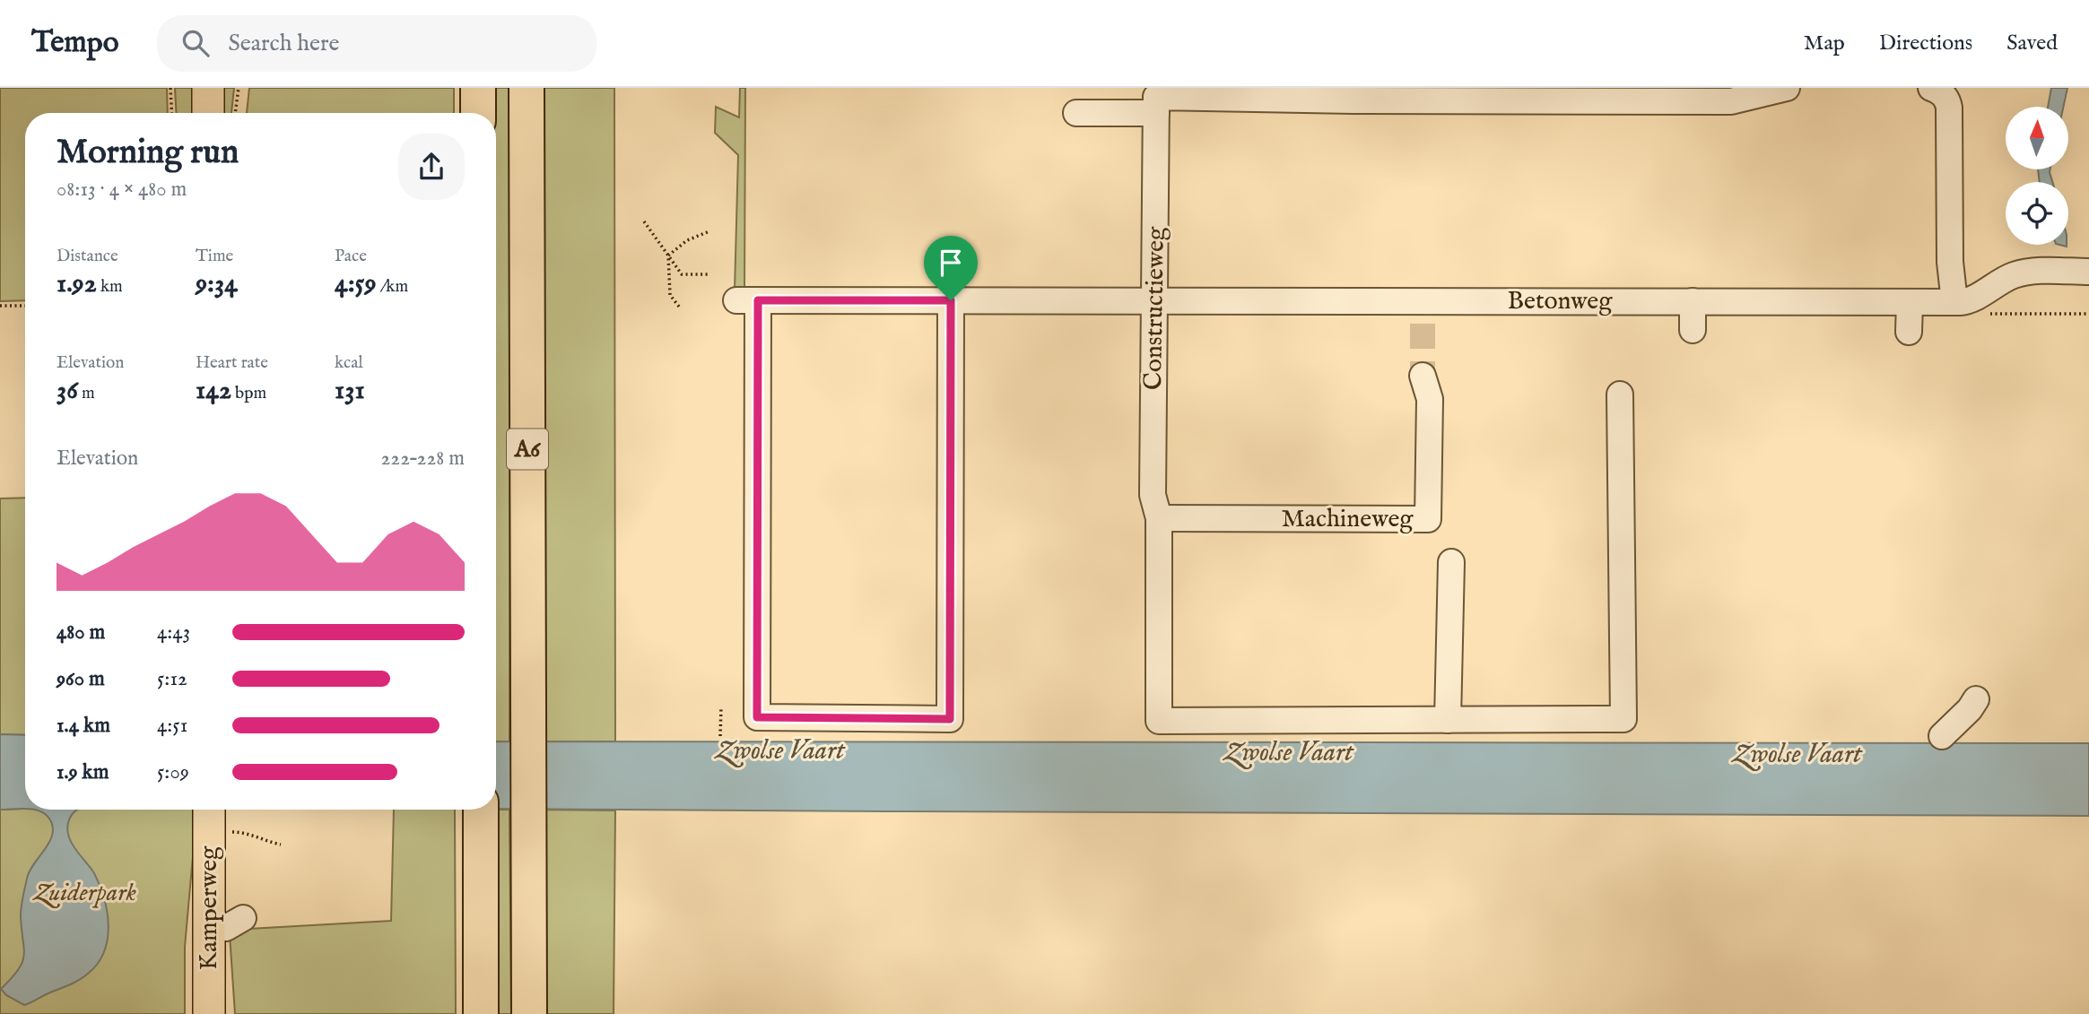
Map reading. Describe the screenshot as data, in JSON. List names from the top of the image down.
{
  "streets": {
    "highway": ["A6"],
    "main road": ["Kamperweg"],
    "street": ["Betonweg", "Constructieweg", "Machineweg"]
  },
  "crossings": [
    ["Betonweg", "Constructieweg"],
    ["Constructieweg", "Machineweg"]
  ],
  "water": ["Zwolse Vaart"],
  "parks": ["Zuiderpark"],
  "north": "top",
  "page": {
    "header": "Tempo",
    "search": "Search here",
    "nav": ["Map", "Directions", "Saved"],
    "heading": ["Morning run", "08:13 · 4 × 480 m"],
    "stats": [
      ["Distance", "1.92 km"],
      ["Time", "9:34"],
      ["Pace", "4:59 /km"],
      ["Elevation", "36 m"],
      ["Heart rate", "142 bpm"],
      ["kcal", "131"]
    ],
    "chart": ["Elevation", "222–228 m"],
    "list": [
      {
        "name": "480 m",
        "note": "4:43"
      },
      {
        "name": "960 m",
        "note": "5:12"
      },
      {
        "name": "1.4 km",
        "note": "4:51"
      },
      {
        "name": "1.9 km",
        "note": "5:09"
      }
    ]
  }
}
